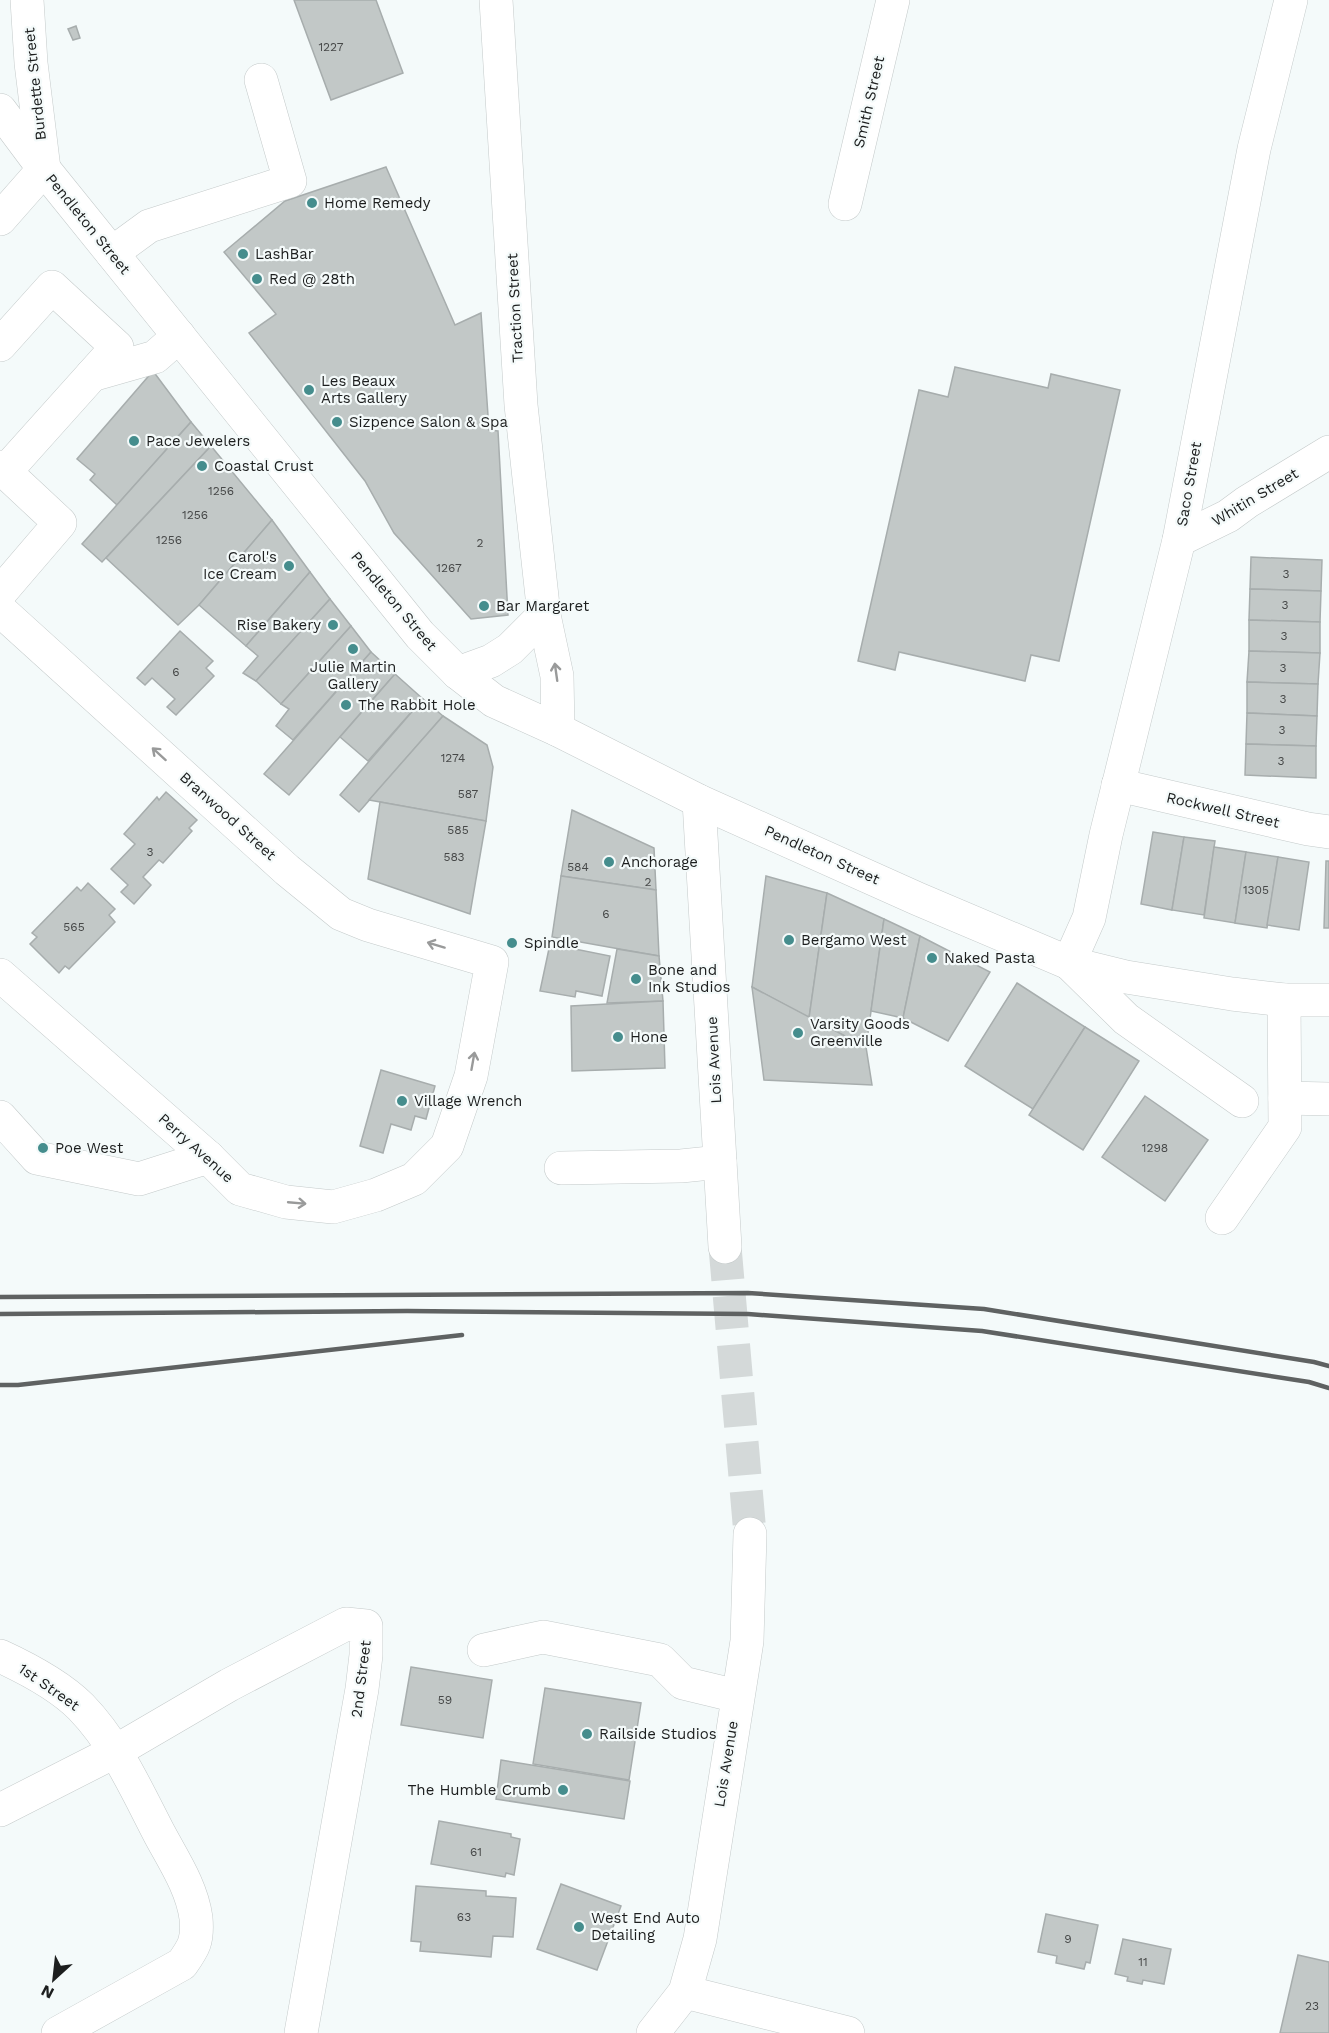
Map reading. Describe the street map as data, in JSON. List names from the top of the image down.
{
  "streets": {
    "street": [
      "Burdette Street",
      "Smith Street",
      "Pendleton Street",
      "Traction Street",
      "Saco Street",
      "Whitin Street",
      "Rockwell Street",
      "Branwood Street",
      "Lois Avenue",
      "Perry Avenue",
      "2nd Street",
      "1st Street"
    ]
  },
  "crossings": [
    ["Burdette Street", "Pendleton Street"],
    ["Pendleton Street", "Traction Street"],
    ["Pendleton Street", "Saco Street"],
    ["Pendleton Street", "Lois Avenue"],
    ["Saco Street", "Whitin Street"],
    ["Saco Street", "Rockwell Street"],
    ["Branwood Street", "Perry Avenue"],
    ["2nd Street", "1st Street"]
  ],
  "one_way": ["Branwood Street"],
  "places": [
    "Home Remedy",
    "LashBar",
    "Red @ 28th",
    "Les Beaux Arts Gallery",
    "Sizpence Salon & Spa",
    "Pace Jewelers",
    "Coastal Crust",
    "Carol's Ice Cream",
    "Bar Margaret",
    "Rise Bakery",
    "Julie Martin Gallery",
    "The Rabbit Hole",
    "Anchorage",
    "Bergamo West",
    "Spindle",
    "Naked Pasta",
    "Bone and Ink Studios",
    "Varsity Goods Greenville",
    "Hone",
    "Village Wrench",
    "Poe West",
    "Railside Studios",
    "The Humble Crumb",
    "West End Auto Detailing"
  ],
  "house_numbers": [
    "1227",
    "1256",
    "1256",
    "1256",
    "2",
    "1267",
    "3",
    "3",
    "3",
    "3",
    "6",
    "3",
    "3",
    "1274",
    "3",
    "587",
    "585",
    "3",
    "583",
    "584",
    "2",
    "1305",
    "6",
    "565",
    "1298",
    "59",
    "61",
    "63",
    "9",
    "11",
    "23"
  ],
  "north": "bottom left"
}
